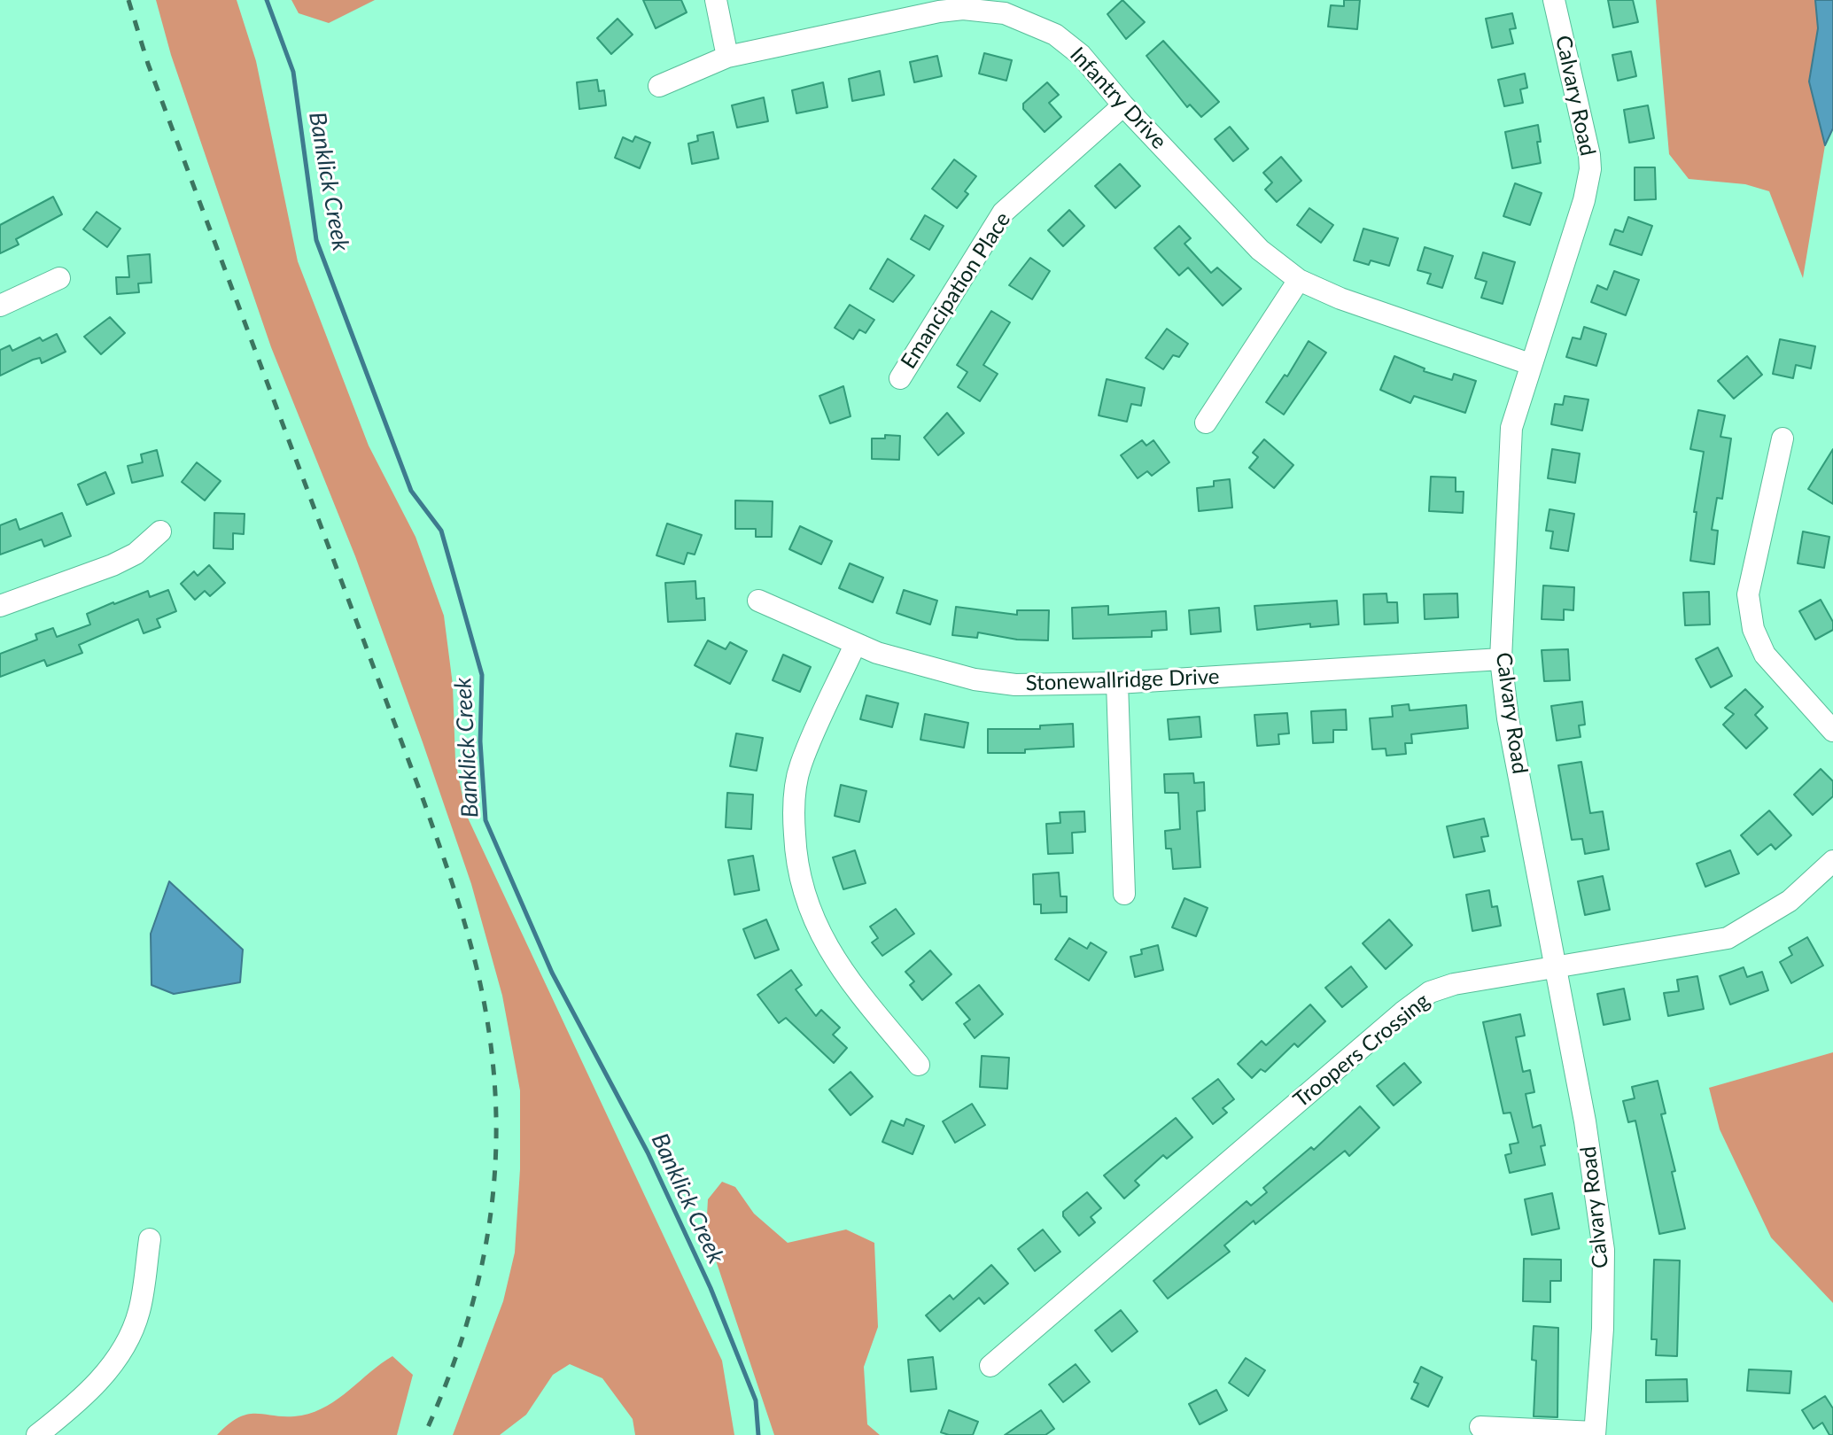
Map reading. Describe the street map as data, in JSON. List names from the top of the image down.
{
  "streets": {
    "street": [
      "Calvary Road",
      "Infantry Drive",
      "Emancipation Place",
      "Stonewallridge Drive",
      "Troopers Crossing"
    ]
  },
  "crossings": [
    ["Calvary Road", "Infantry Drive"],
    ["Calvary Road", "Stonewallridge Drive"],
    ["Calvary Road", "Troopers Crossing"],
    ["Infantry Drive", "Emancipation Place"]
  ],
  "water": ["Banklick Creek"]
}
